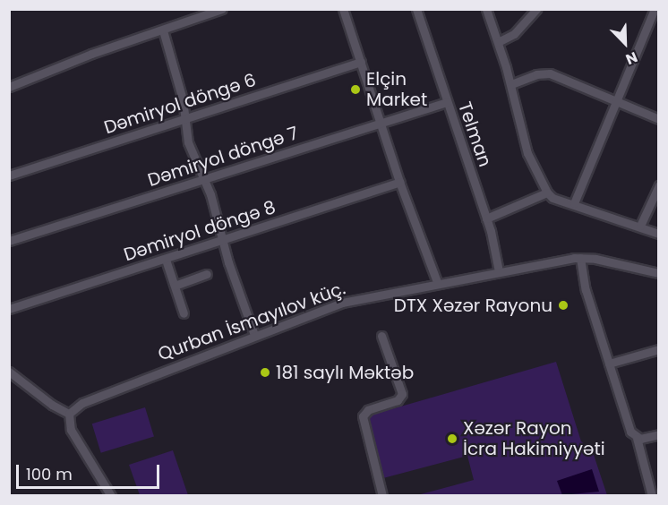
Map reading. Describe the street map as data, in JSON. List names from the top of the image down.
{
  "streets": {
    "street": [
      "Dəmiryol döngə 6",
      "Telman",
      "Dəmiryol döngə 7",
      "Dəmiryol döngə 8",
      "Qurban İsmayılov küç."
    ]
  },
  "crossings": [
    ["Telman", "Dəmiryol döngə 7"],
    ["Telman", "Qurban İsmayılov küç."]
  ],
  "places": [
    "Elçin Market",
    "DTX Xəzər Rayonu",
    "181 saylı Məktəb",
    "Xəzər Rayon İcra Hakimiyyəti"
  ],
  "scale_bar": "100 m",
  "north": "bottom right"
}
